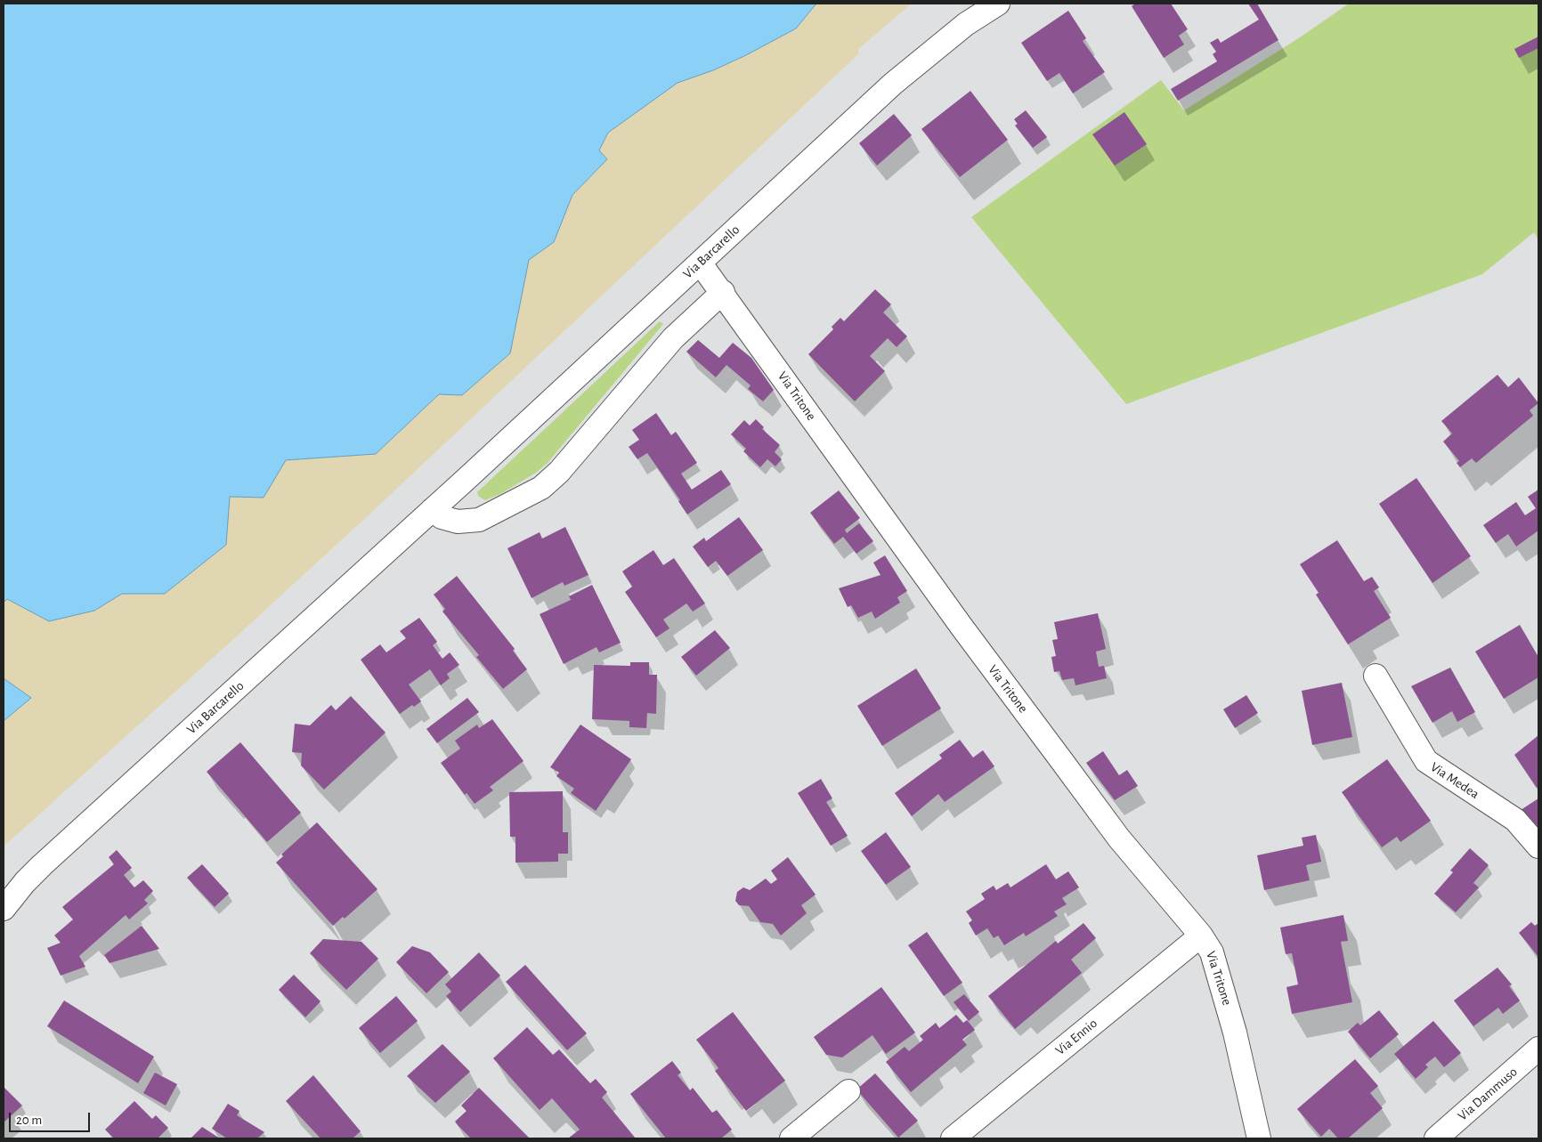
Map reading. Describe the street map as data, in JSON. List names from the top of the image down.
{
  "streets": {
    "street": [
      "Via Barcarello",
      "Via Tritone",
      "Via Medea",
      "Via Ennio",
      "Via Dammuso"
    ]
  },
  "crossings": [
    ["Via Barcarello", "Via Tritone"],
    ["Via Tritone", "Via Ennio"]
  ],
  "scale_bar": "20 m"
}
